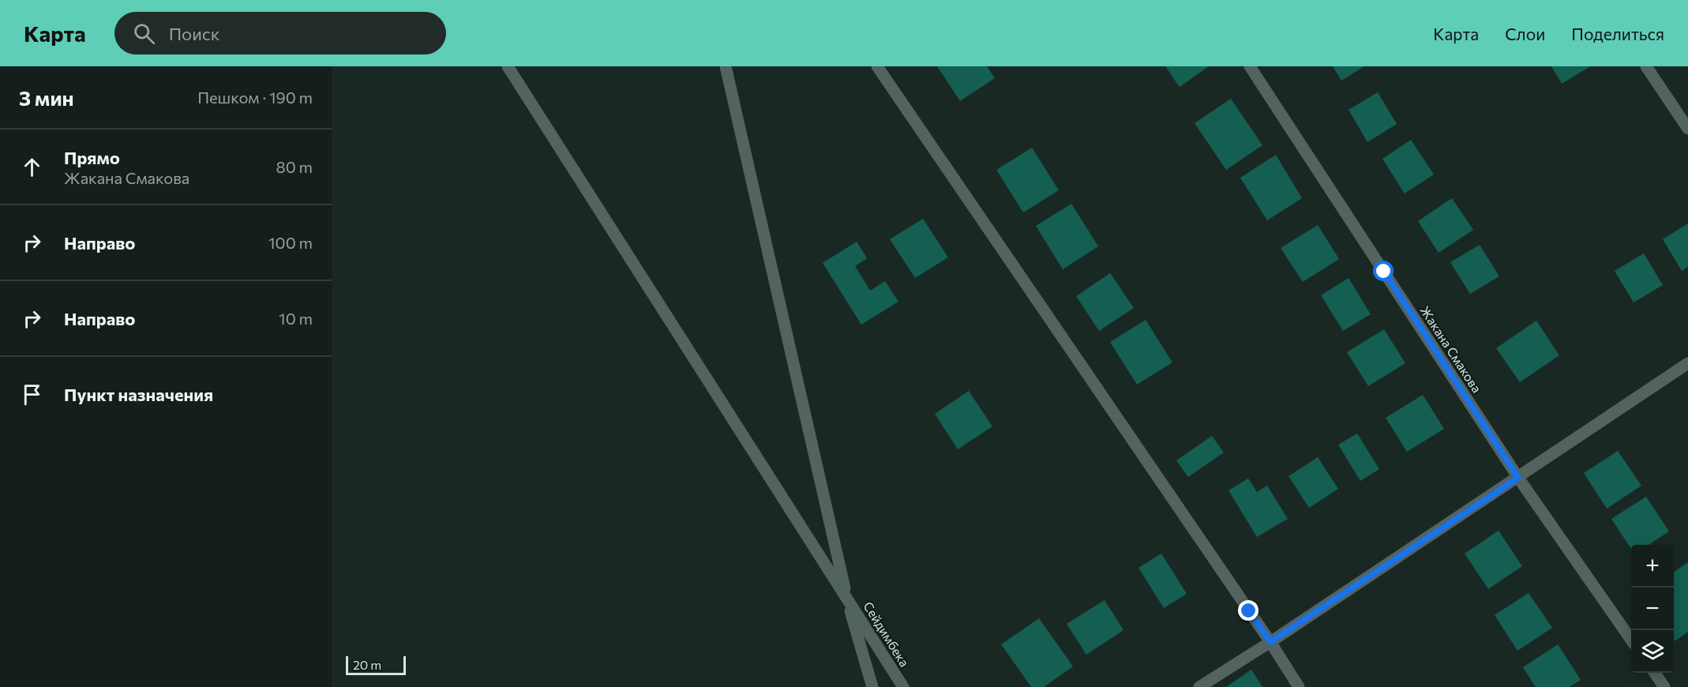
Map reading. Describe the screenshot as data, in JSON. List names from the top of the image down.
{
  "streets": {
    "street": ["Жакана Смакова", "Сейдимбека"]
  },
  "scale_bar": "20 m",
  "page": {
    "header": "Карта",
    "search": "Поиск",
    "nav": ["Карта", "Слои", "Поделиться"],
    "heading": ["3 мин", "Пешком · 190 m"],
    "list": [
      ["Прямо", "Жакана Смакова", "80 m"],
      ["Направо", "100 m"],
      ["Направо", "10 m"],
      "Пункт назначения"
    ],
    "map_buttons": ["+", "−"],
    "scale": "20 m"
  }
}
